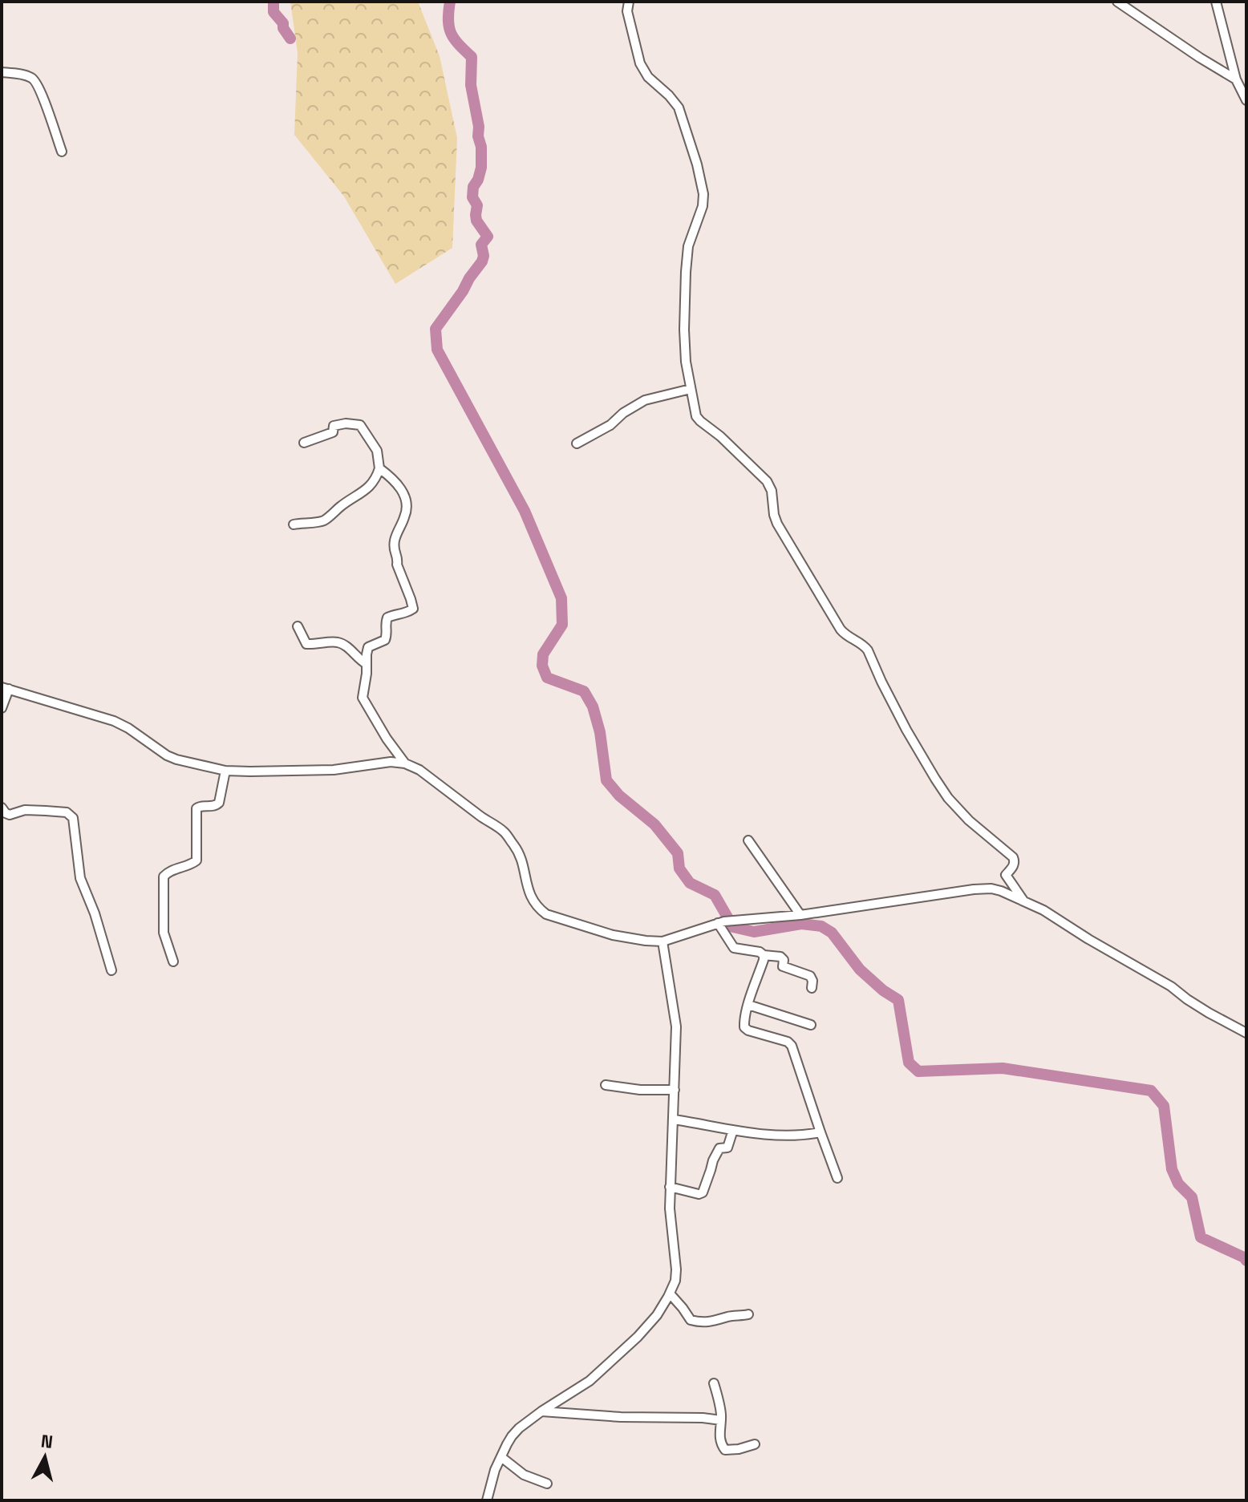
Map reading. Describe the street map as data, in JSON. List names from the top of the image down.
{
  "north": "top"
}
